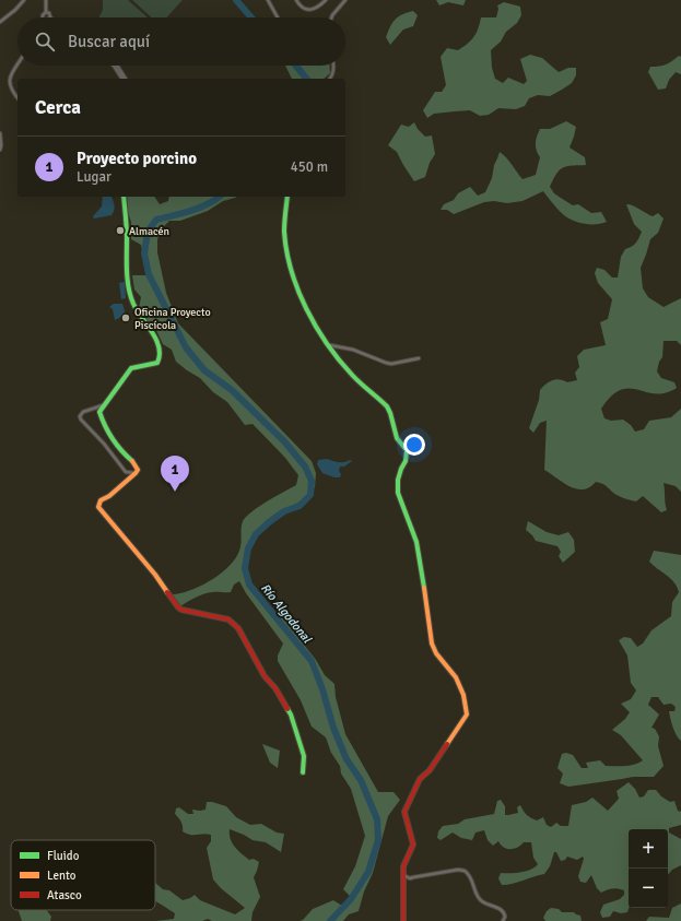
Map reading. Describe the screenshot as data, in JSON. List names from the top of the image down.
{
  "water": ["Río Algodonal"],
  "places": ["Almacén", "Oficina Proyecto Piscícola"],
  "legend": ["Fluido", "Lento", "Atasco"],
  "page": {
    "search": "Buscar aquí",
    "heading": "Cerca",
    "list": [
      {
        "mark": "1",
        "name": "Proyecto porcino",
        "note": "Lugar",
        "value": "450 m"
      }
    ],
    "pins": "1",
    "map_buttons": ["+", "−"]
  }
}
